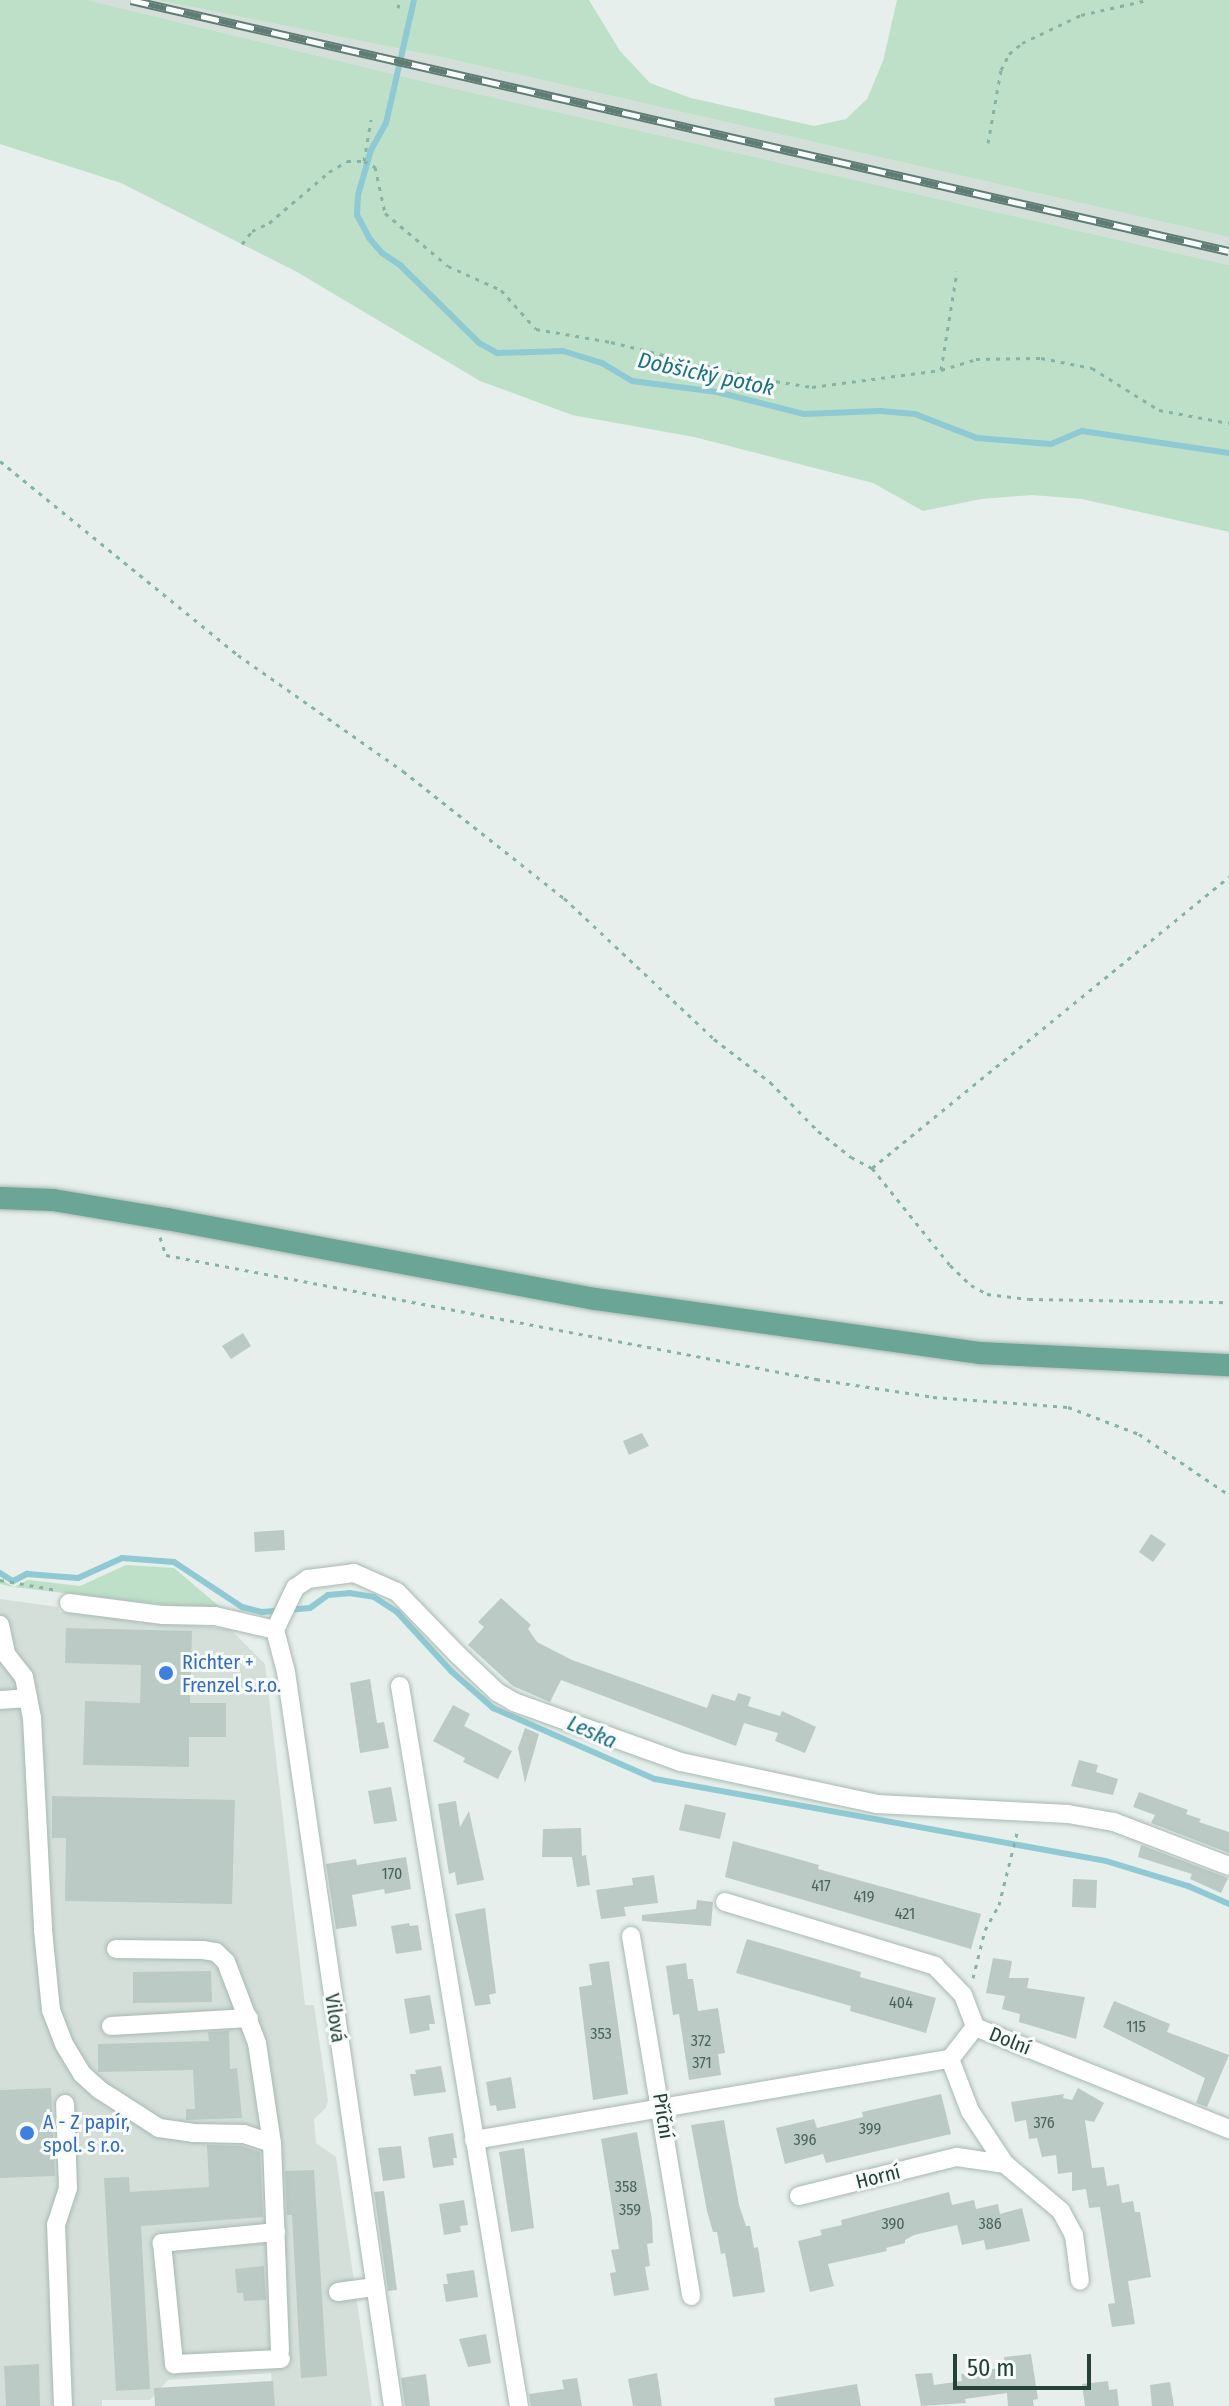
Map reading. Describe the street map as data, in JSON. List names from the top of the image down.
{
  "streets": {
    "street": [
      "Vilová",
      "Dolní",
      "Příční",
      "Horní"
    ]
  },
  "water": ["Dobšický potok", "Leska"],
  "places": ["Richter + Frenzel s.r.o.", "A - Z papír, spol. s r.o."],
  "house_numbers": [
    "170",
    "417",
    "419",
    "421",
    "404",
    "115",
    "353",
    "372",
    "371",
    "376",
    "399",
    "396",
    "358",
    "359",
    "390",
    "386"
  ],
  "scale_bar": "50 m"
}
